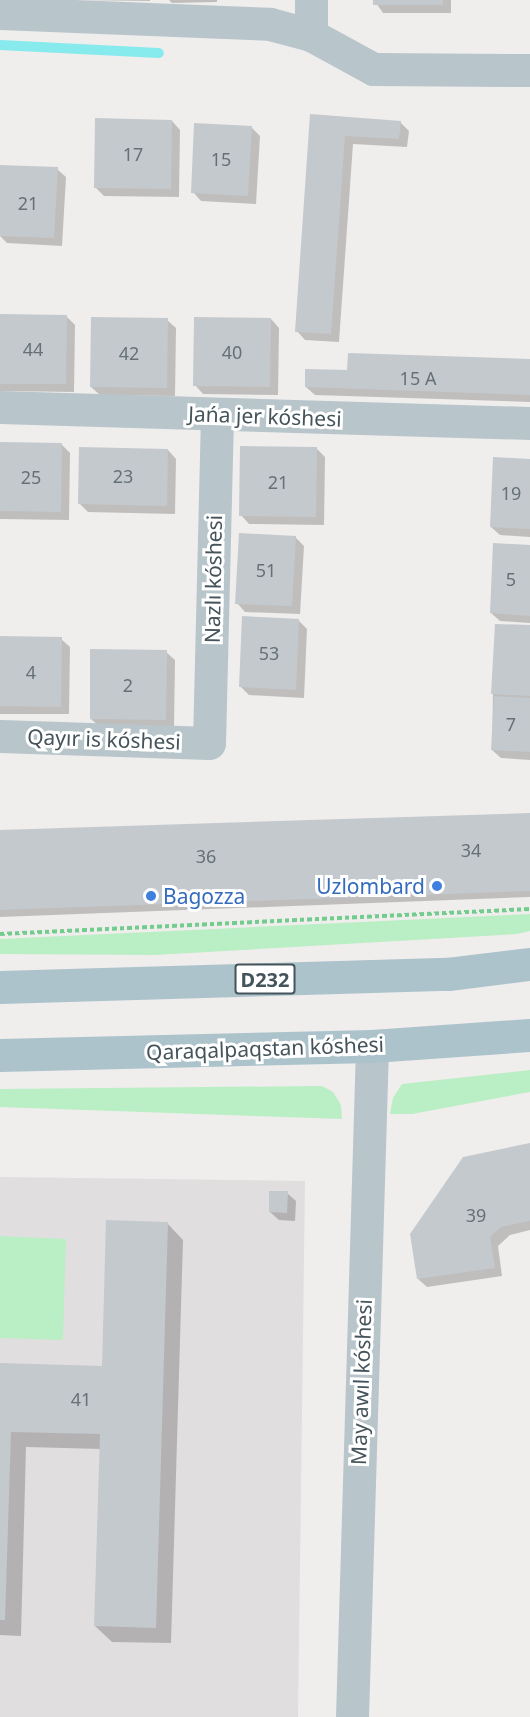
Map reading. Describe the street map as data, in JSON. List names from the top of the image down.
{
  "streets": {
    "main road": ["D232", "Qaraqalpaqstan kóshesi"],
    "street": [
      "Jańa jer kóshesi",
      "Nazlı kóshesi",
      "Qayır is kóshesi",
      "May awıl kóshesi"
    ]
  },
  "crossings": [
    ["Jańa jer kóshesi", "Nazlı kóshesi"],
    ["Nazlı kóshesi", "Qayır is kóshesi"],
    ["Qaraqalpaqstan kóshesi", "May awıl kóshesi"]
  ],
  "places": ["Uzlombard", "Bagozza"],
  "house_numbers": [
    "17",
    "15",
    "21",
    "44",
    "40",
    "42",
    "15 А",
    "23",
    "25",
    "21",
    "19",
    "51",
    "5",
    "53",
    "4",
    "2",
    "7",
    "34",
    "36",
    "39",
    "41"
  ]
}
